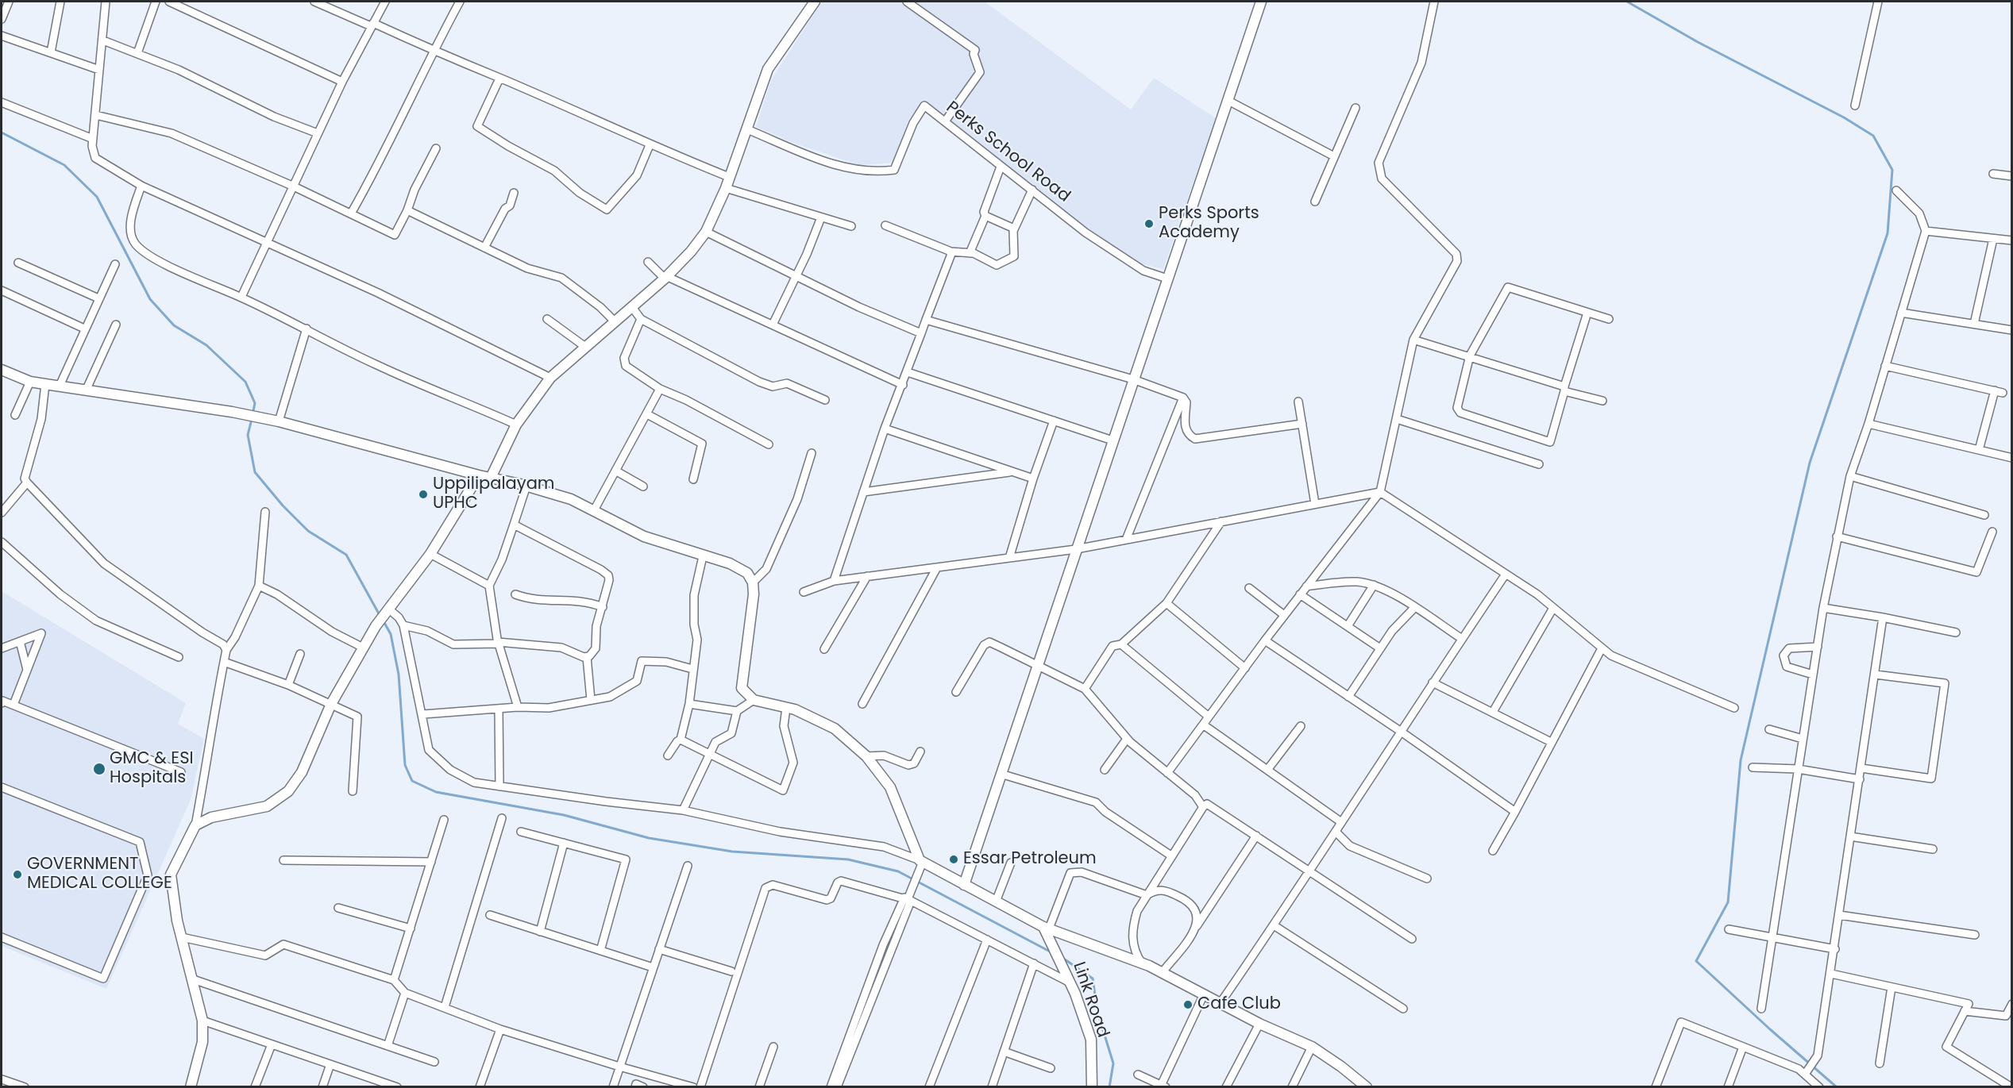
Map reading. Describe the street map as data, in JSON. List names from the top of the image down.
{
  "streets": {
    "street": ["Perks School Road", "Link Road"]
  },
  "places": [
    "Perks Sports Academy",
    "Uppilipalayam UPHC",
    "GMC & ESI Hospitals",
    "Essar Petroleum",
    "GOVERNMENT MEDICAL COLLEGE",
    "Cafe Club"
  ]
}
